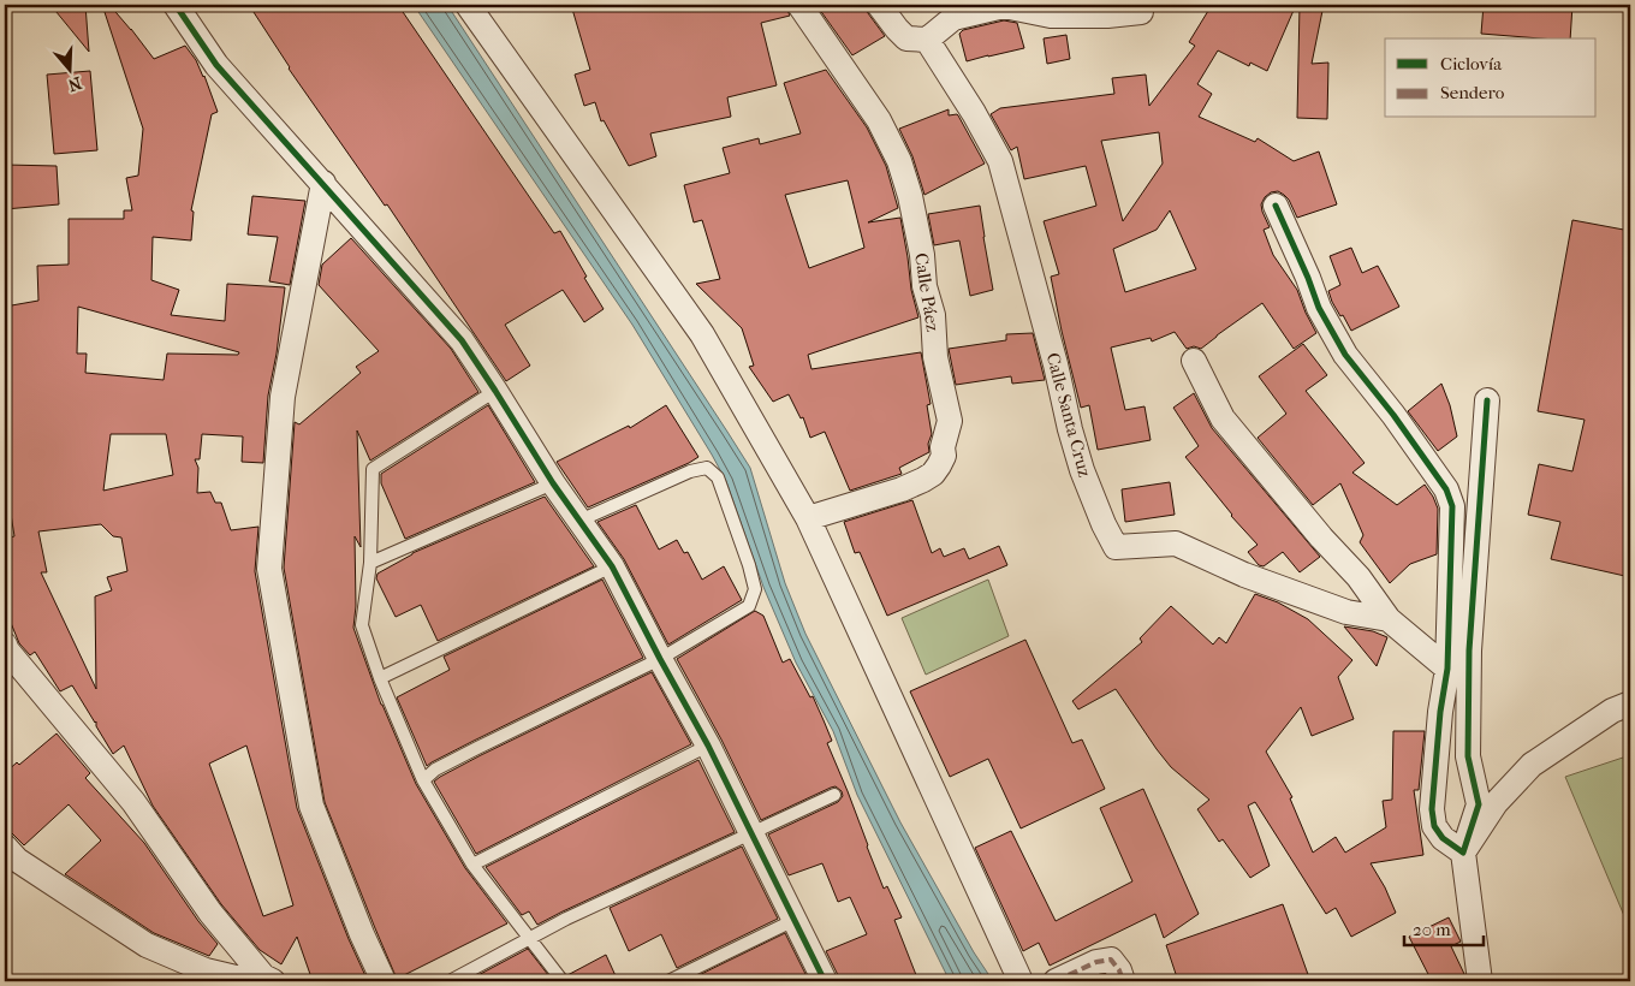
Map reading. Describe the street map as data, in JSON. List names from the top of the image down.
{
  "streets": {
    "street": ["Calle Páez", "Calle Santa Cruz"]
  },
  "legend": ["Ciclovía", "Sendero"],
  "scale_bar": "20 m",
  "north": "bottom"
}
